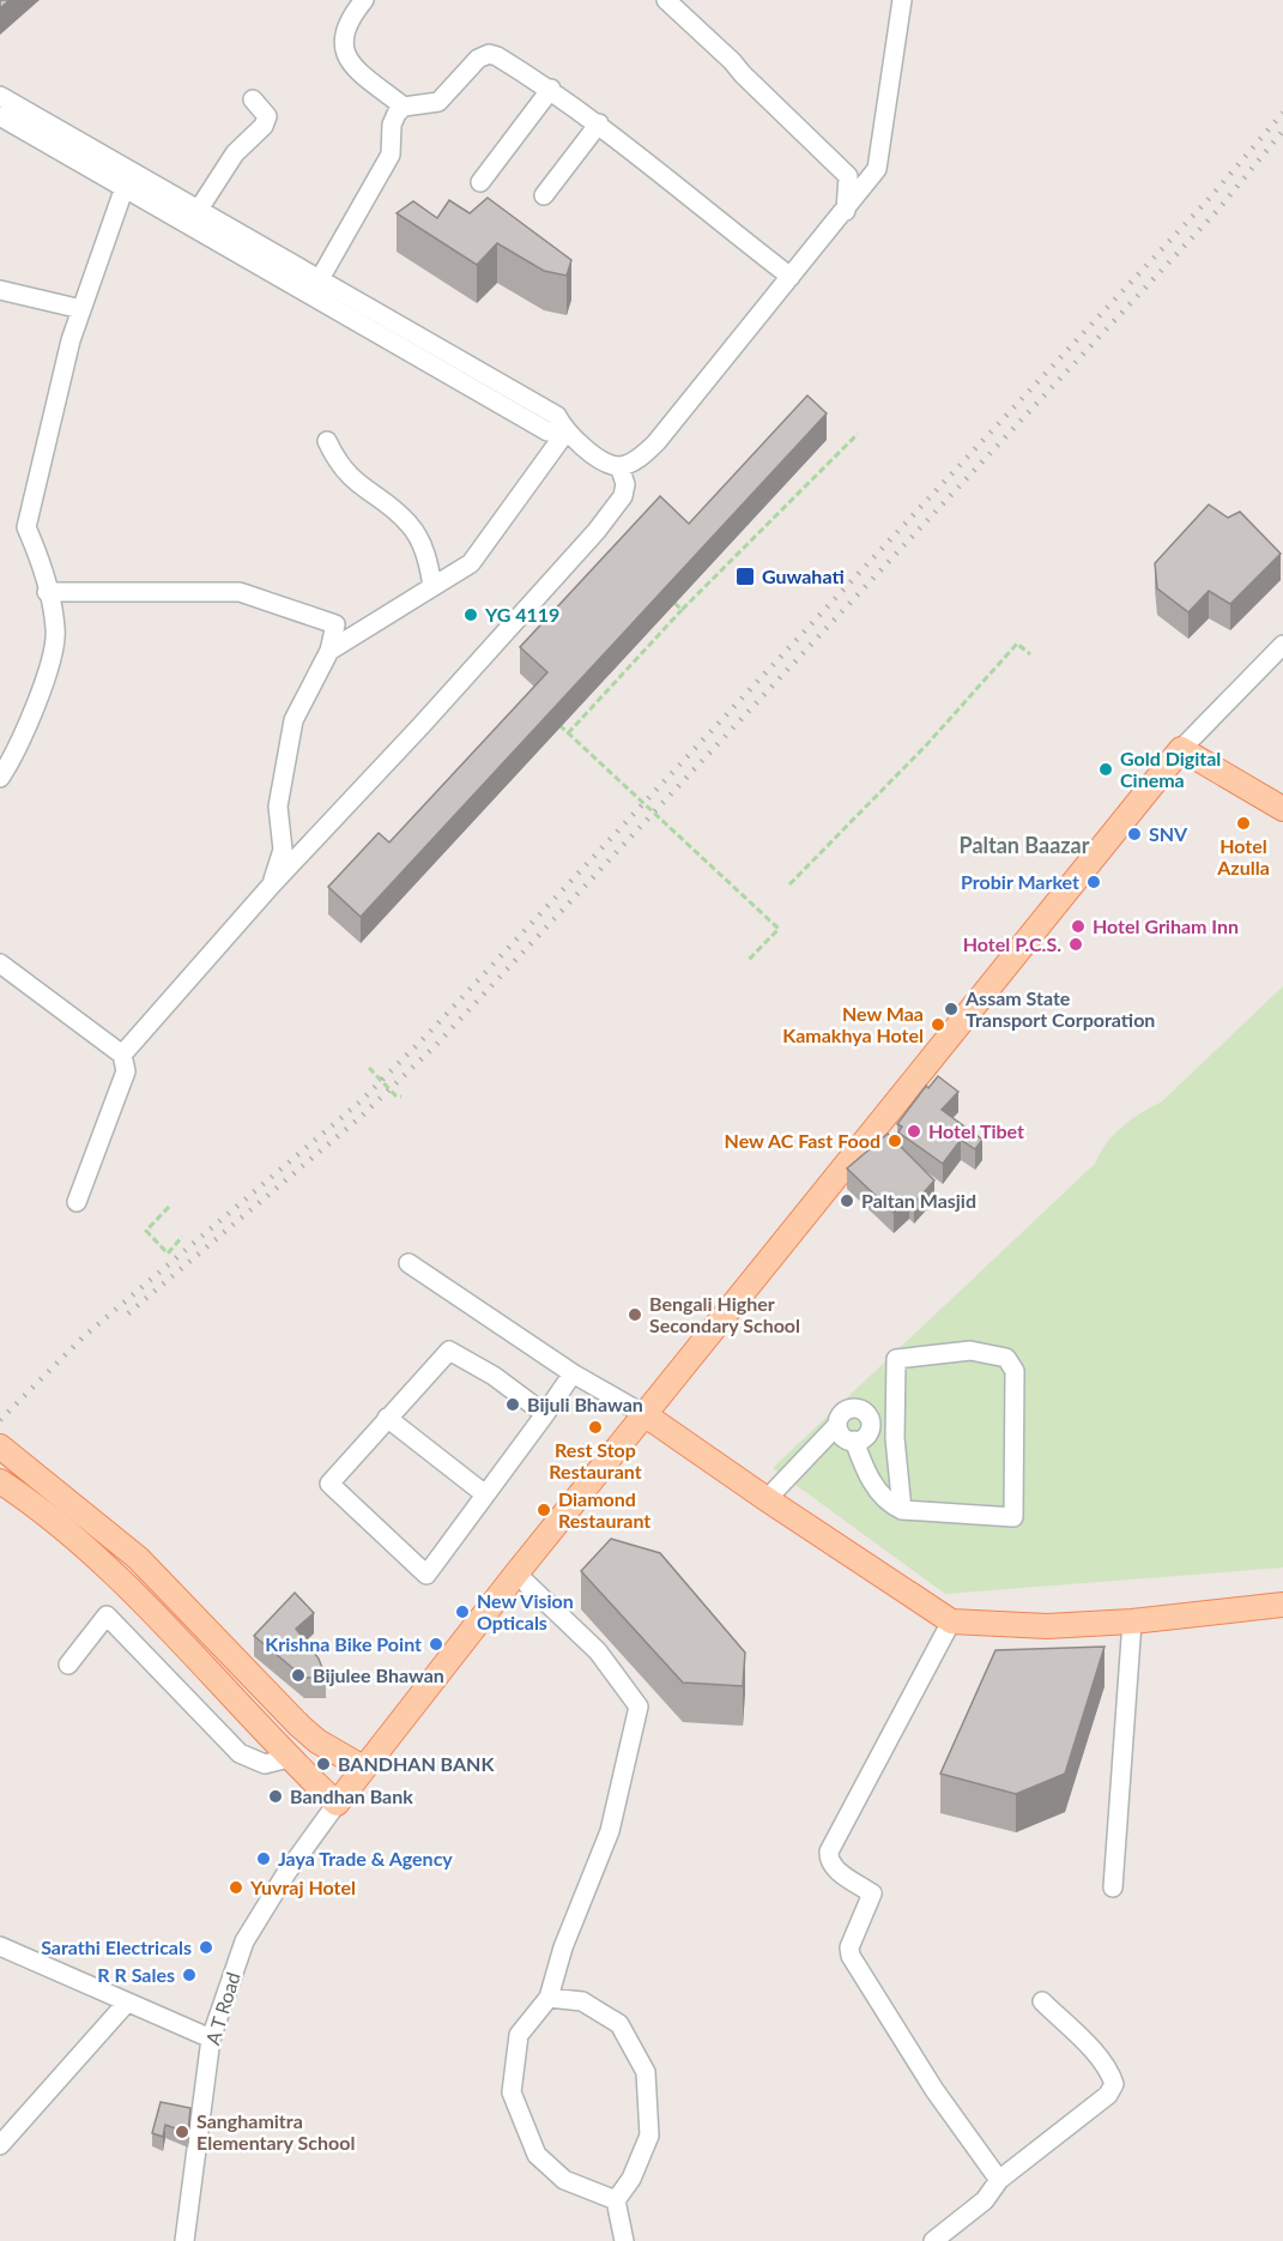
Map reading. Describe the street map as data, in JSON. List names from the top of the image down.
{
  "streets": {
    "street": ["A T Road"]
  },
  "districts": ["Paltan Baazar"],
  "places": {
    "transit": ["Guwahati"],
    "other": [
      "YG 4119",
      "Gold Digital Cinema",
      "Hotel Azulla",
      "SNV",
      "Probir Market",
      "Hotel Griham Inn",
      "Hotel P.C.S.",
      "Assam State Transport Corporation",
      "New Maa Kamakhya Hotel",
      "Hotel Tibet",
      "New AC Fast Food",
      "Paltan Masjid",
      "Bengali Higher Secondary School",
      "Bijuli Bhawan",
      "Rest Stop Restaurant",
      "Diamond Restaurant",
      "New Vision Opticals",
      "Krishna Bike Point",
      "Bijulee Bhawan",
      "BANDHAN BANK",
      "Bandhan Bank",
      "Jaya Trade & Agency",
      "Yuvraj Hotel",
      "Sarathi Electricals",
      "R R Sales",
      "Sanghamitra Elementary School"
    ]
  }
}
